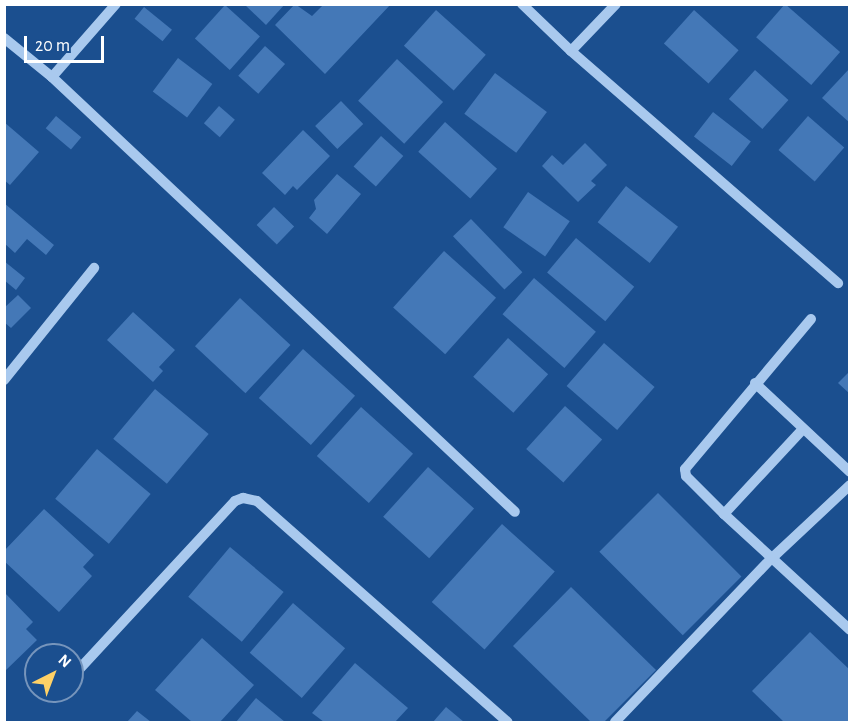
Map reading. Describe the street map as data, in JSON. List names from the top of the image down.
{
  "scale_bar": "20 m",
  "north": "top right"
}
